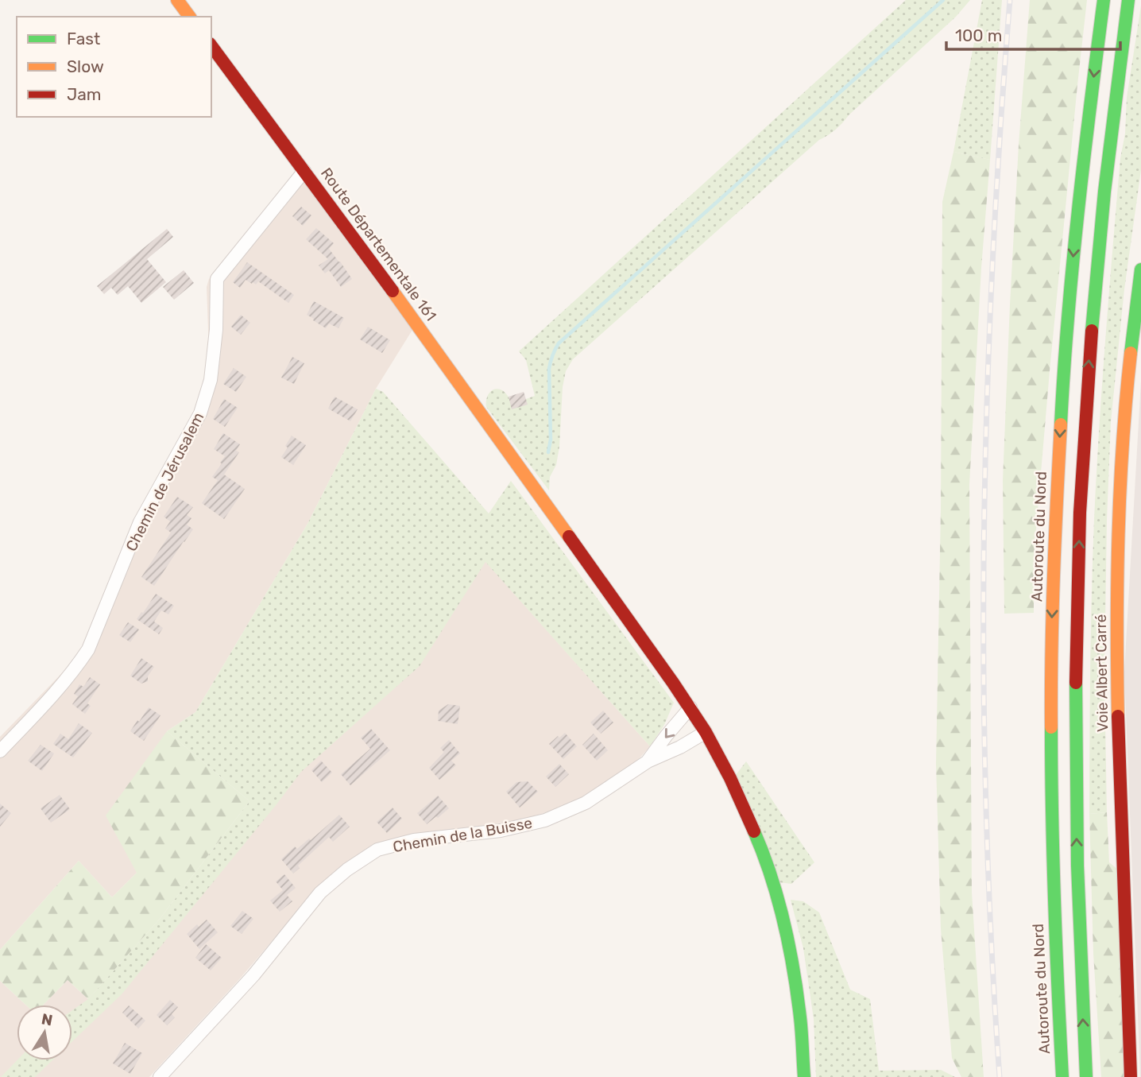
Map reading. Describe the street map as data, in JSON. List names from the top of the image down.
{
  "streets": {
    "main road": ["Route Départementale 161", "Autoroute du Nord", "Voie Albert Carré"],
    "street": ["Chemin de Jérusalem", "Chemin de la Buisse"]
  },
  "crossings": [
    ["Route Départementale 161", "Chemin de Jérusalem"],
    ["Route Départementale 161", "Chemin de la Buisse"]
  ],
  "legend": ["Fast", "Slow", "Jam"],
  "scale_bar": "100 m",
  "north": "top"
}
